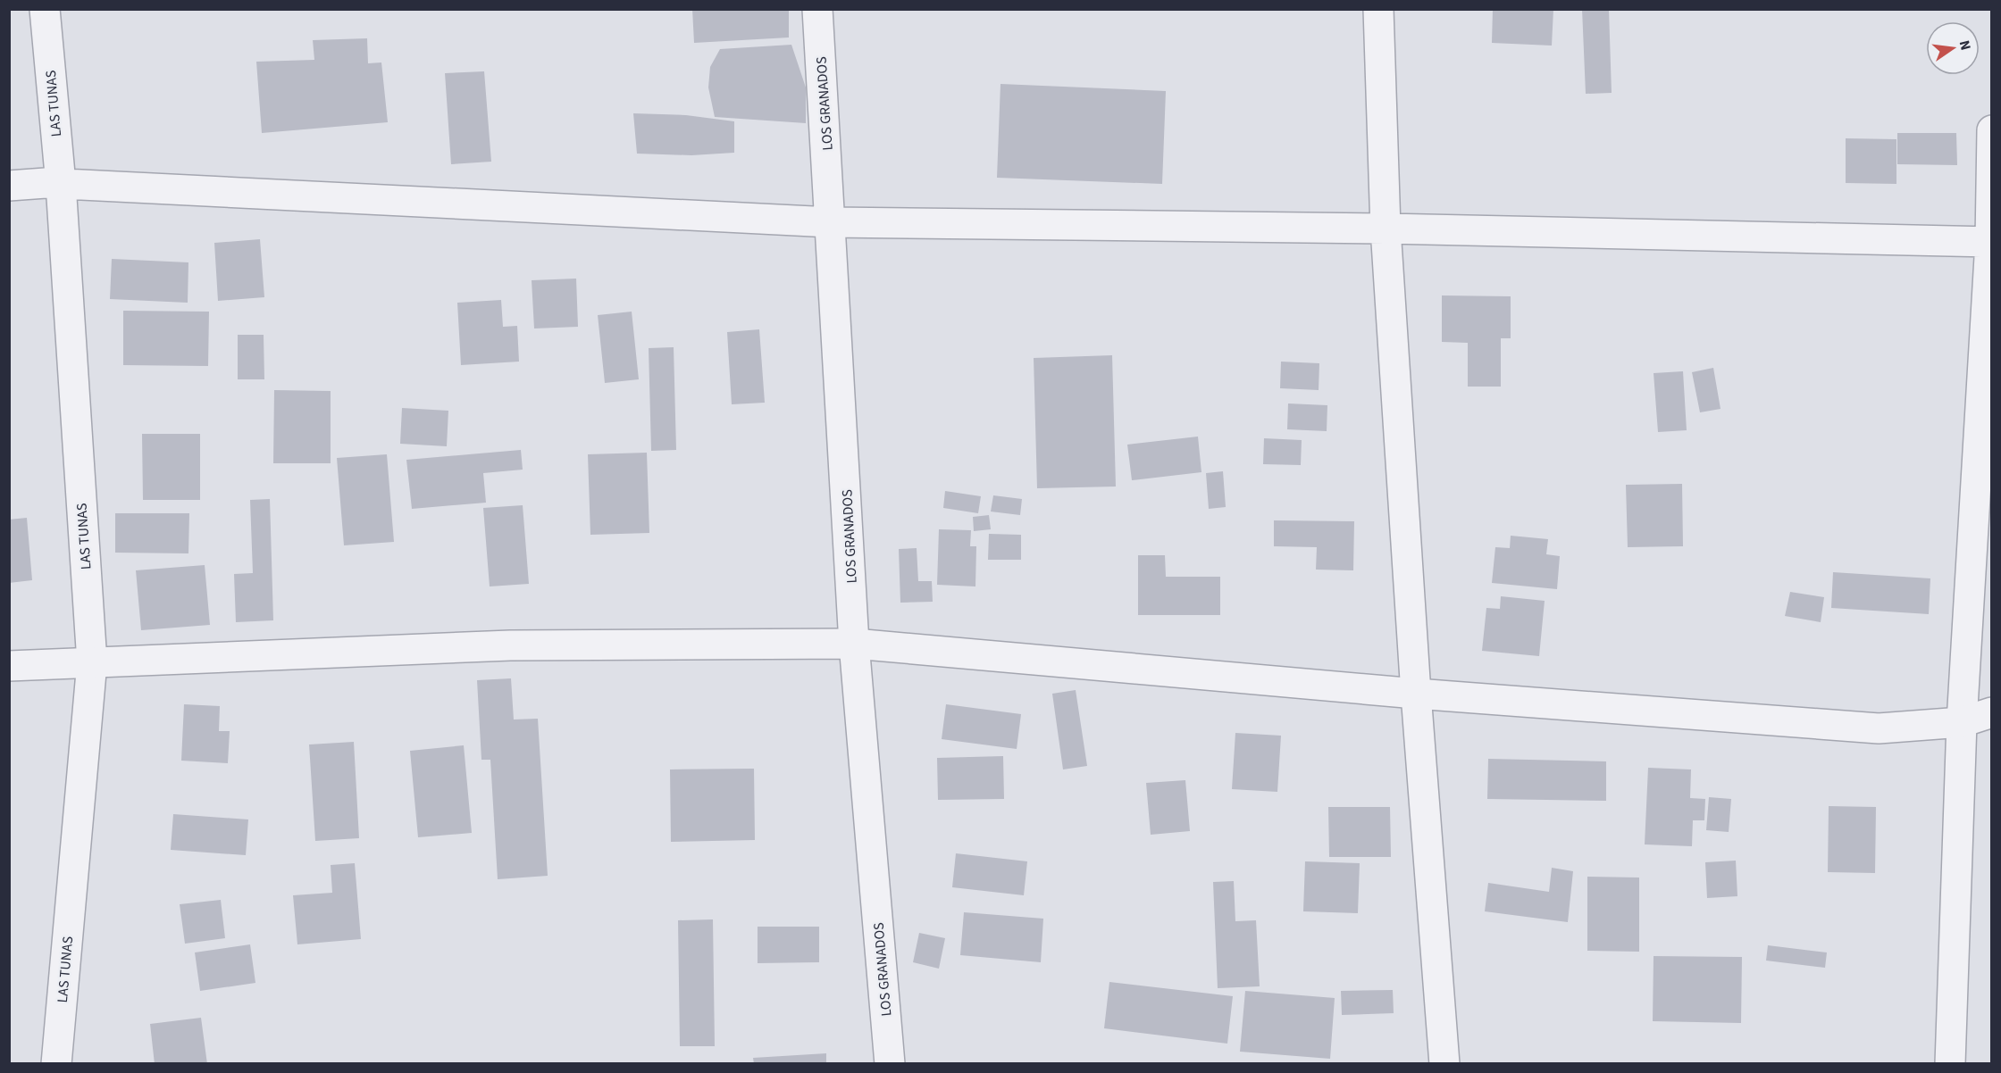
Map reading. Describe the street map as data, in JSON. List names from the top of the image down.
{
  "streets": {
    "street": ["LAS TUNAS", "LOS GRANADOS"]
  },
  "north": "right"
}
